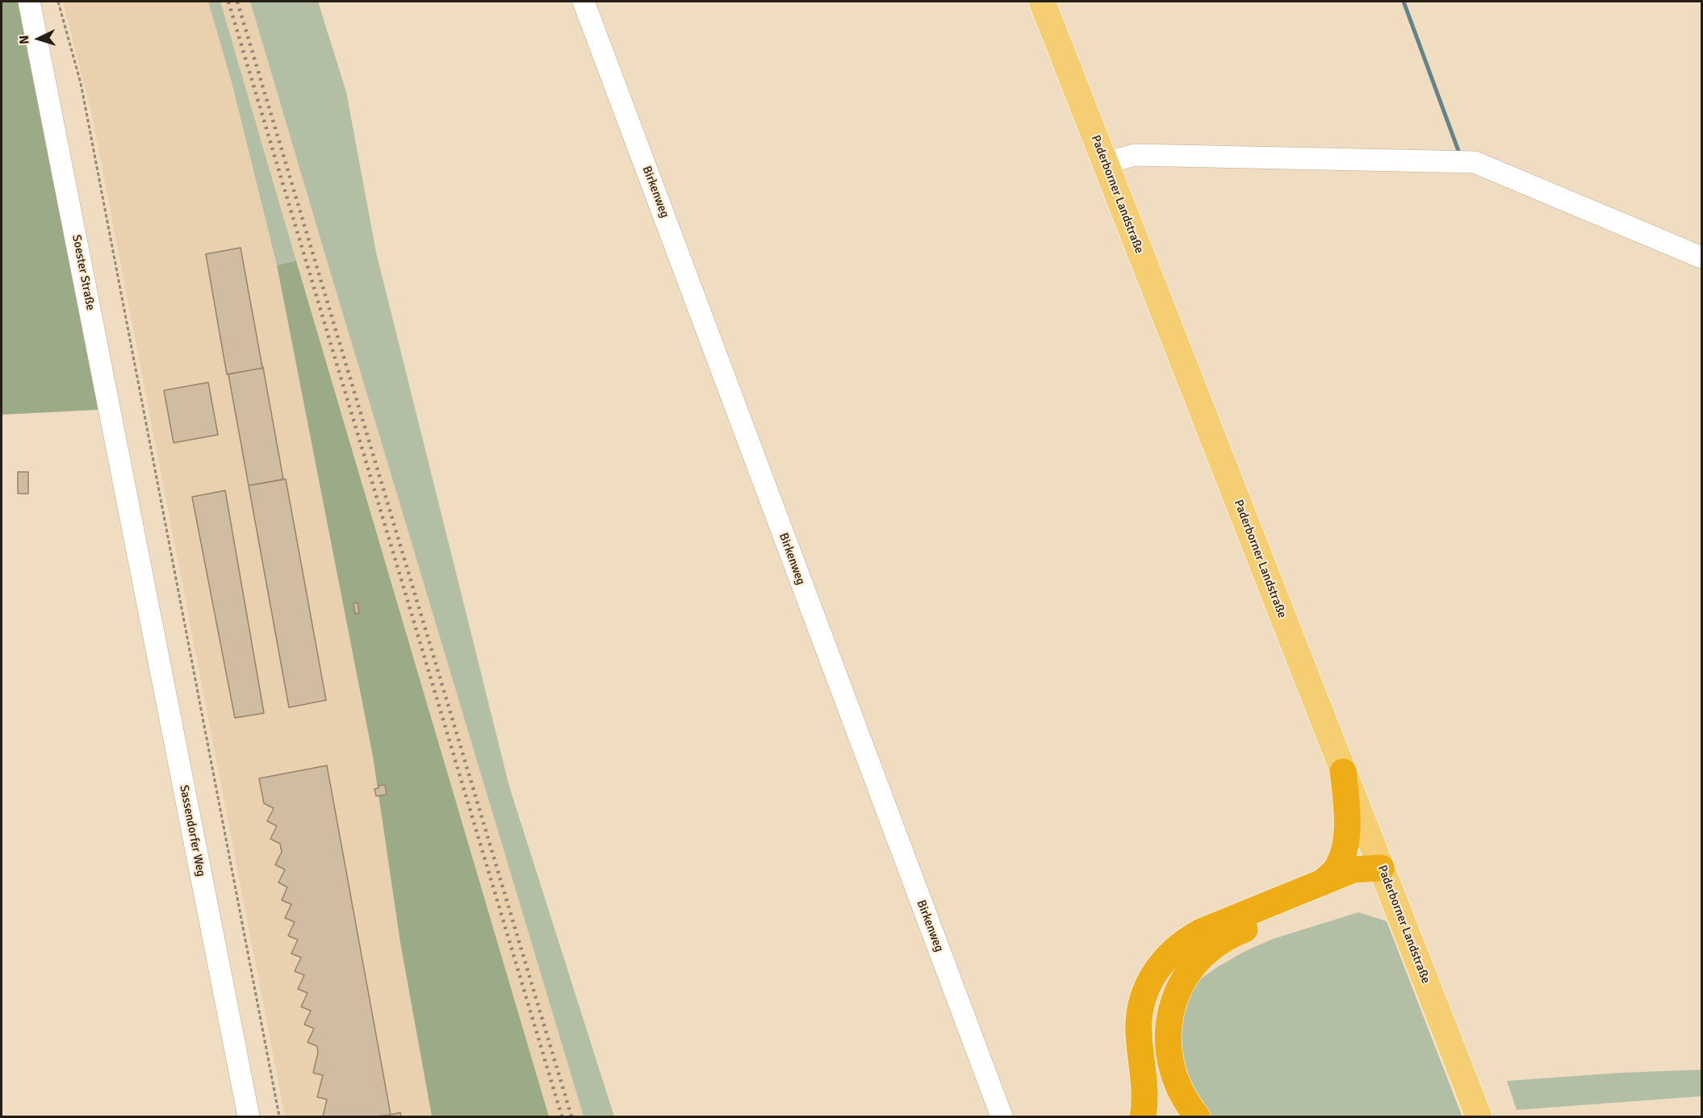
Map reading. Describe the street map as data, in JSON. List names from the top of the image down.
{
  "streets": {
    "main road": ["Paderborner Landstraße"],
    "street": ["Birkenweg", "Soester Straße", "Sassendorfer Weg"]
  },
  "crossings": [
    ["Soester Straße", "Sassendorfer Weg"]
  ],
  "north": "left"
}
